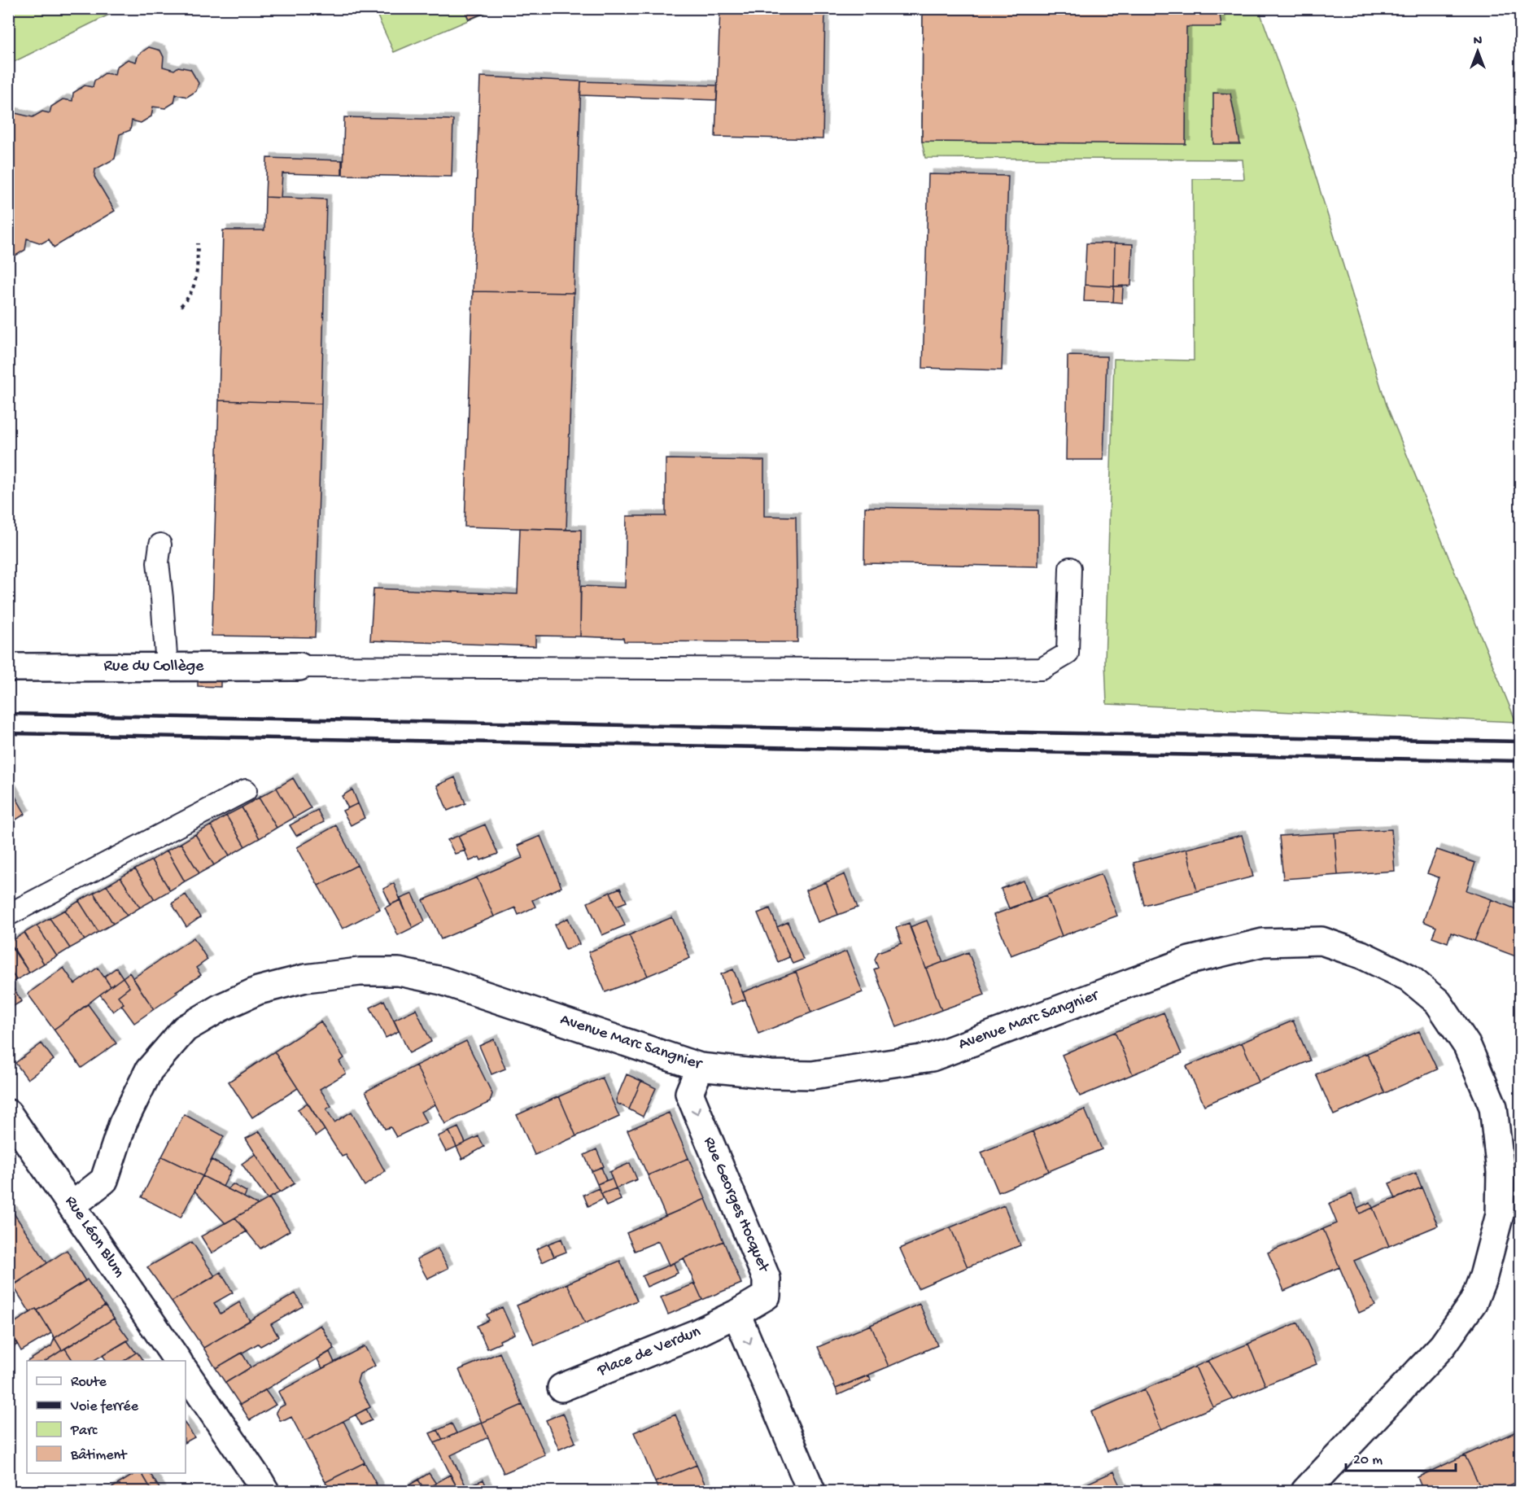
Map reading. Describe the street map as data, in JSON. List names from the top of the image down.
{
  "streets": {
    "street": [
      "Rue du Collège",
      "Avenue Marc Sangnier",
      "Rue Georges Hocquet",
      "Rue Léon Blum",
      "Place de Verdun"
    ]
  },
  "crossings": [
    ["Avenue Marc Sangnier", "Rue Georges Hocquet"],
    ["Avenue Marc Sangnier", "Rue Léon Blum"],
    ["Rue Georges Hocquet", "Place de Verdun"]
  ],
  "one_way": ["Rue Georges Hocquet"],
  "legend": [
    "Route",
    "Voie ferrée",
    "Parc",
    "Bâtiment"
  ],
  "scale_bar": "20 m",
  "north": "top"
}
